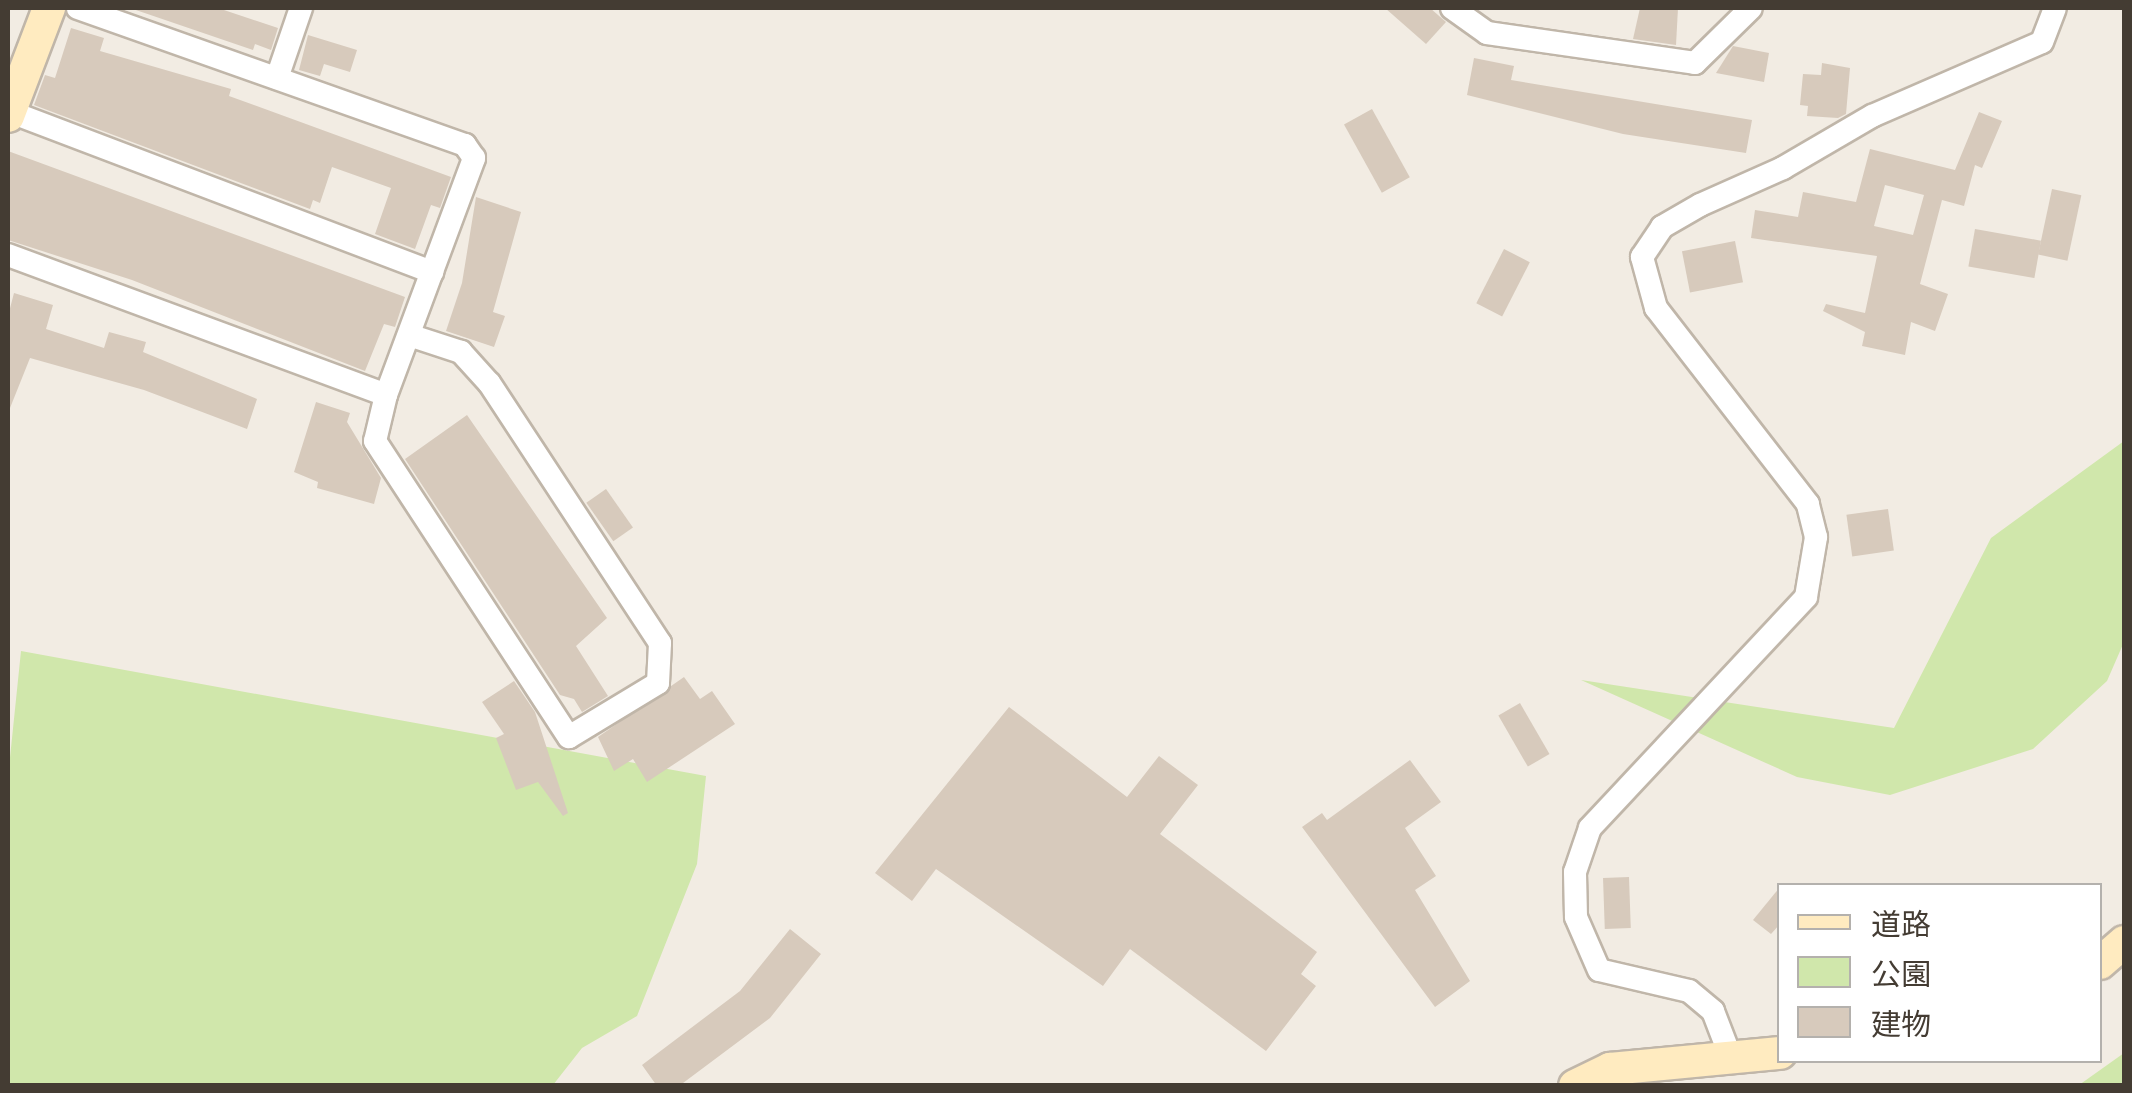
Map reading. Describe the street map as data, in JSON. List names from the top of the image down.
{
  "legend": ["道路", "公園", "建物"]
}
